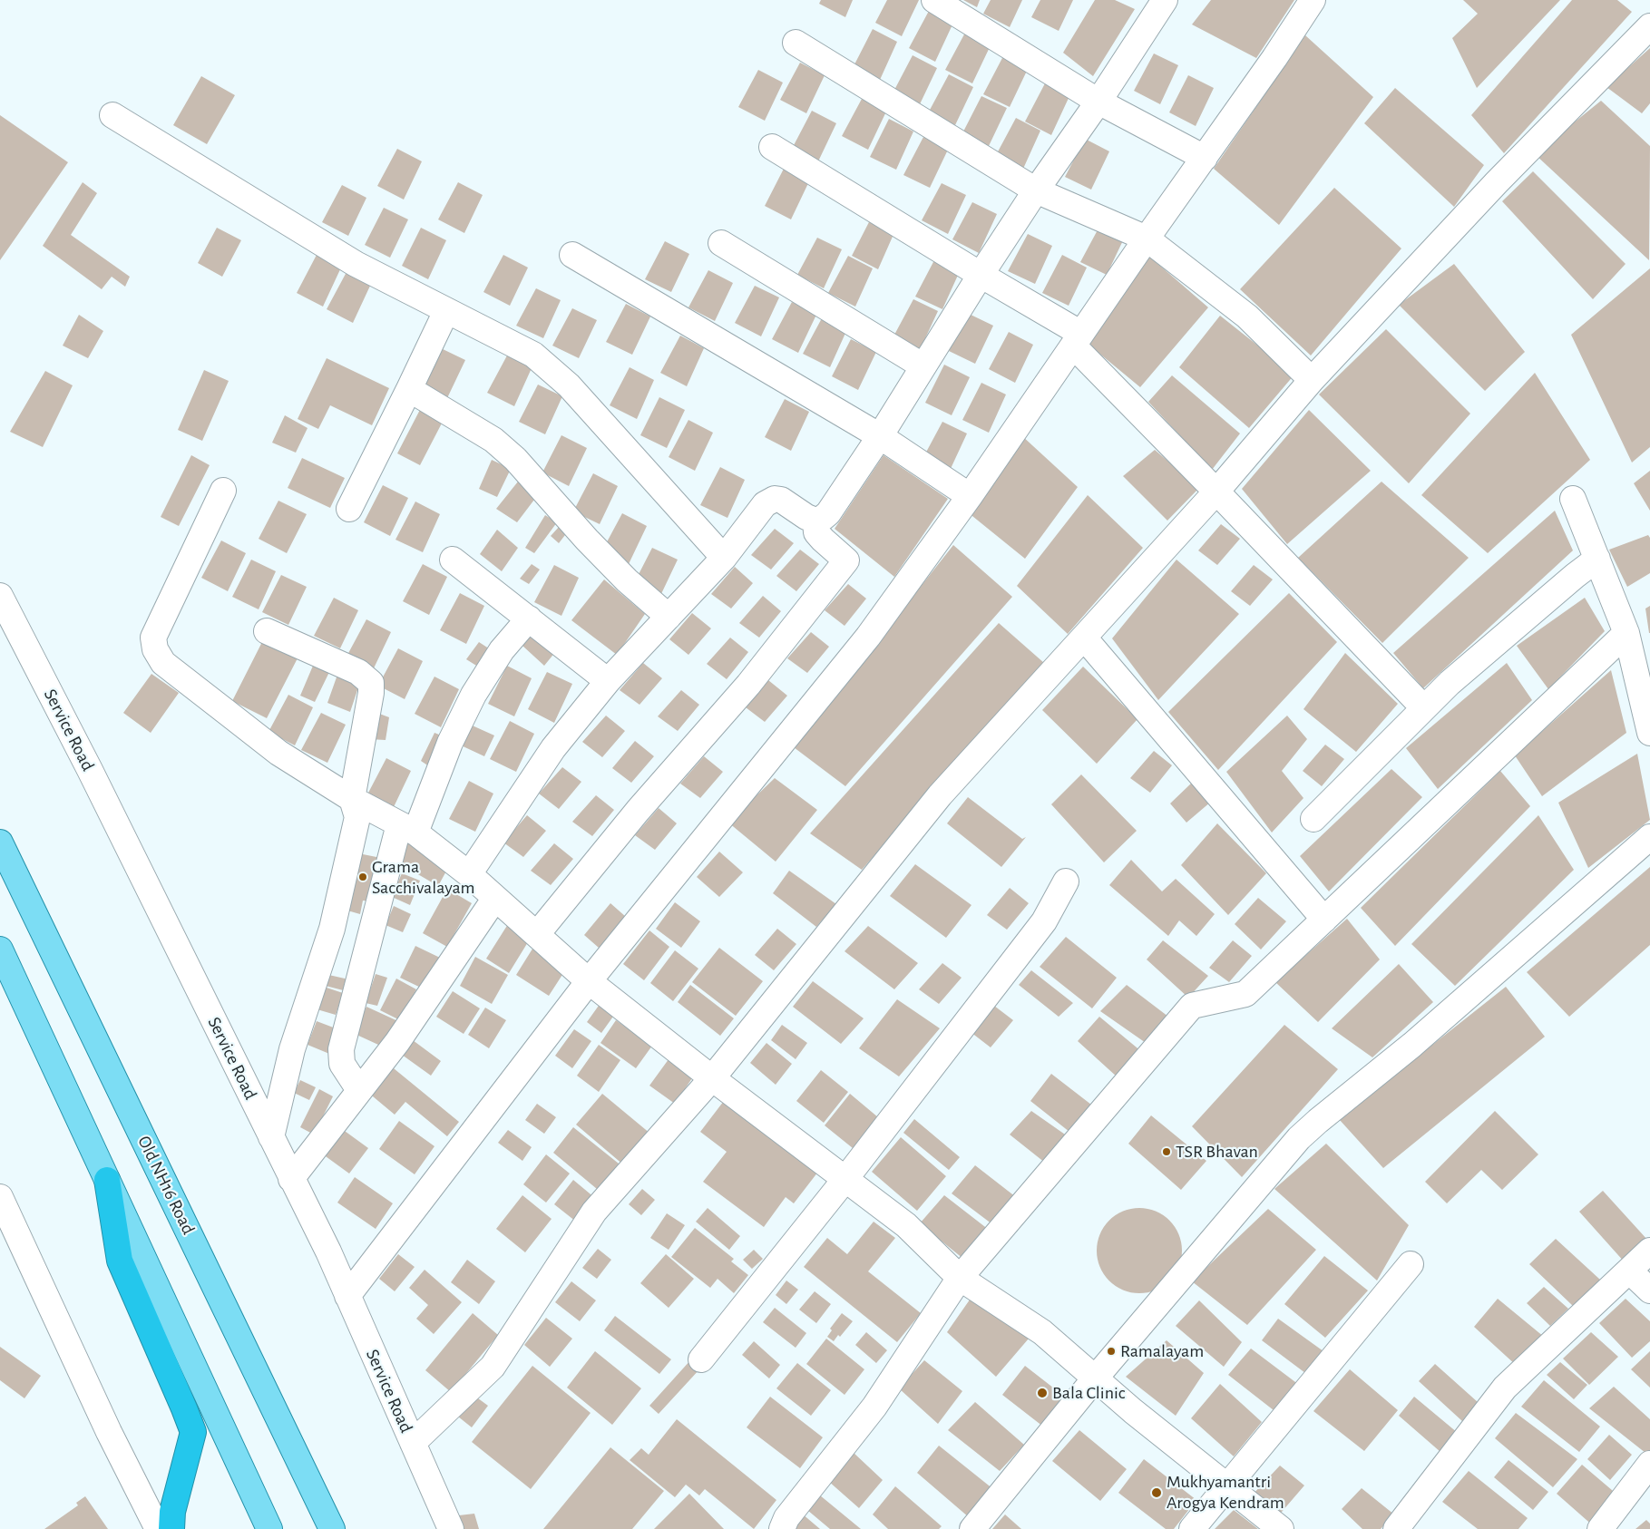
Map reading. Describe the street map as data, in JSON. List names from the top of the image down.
{
  "streets": {
    "main road": ["Old NH16 Road"],
    "street": ["Service Road"]
  },
  "places": [
    "Grama Sacchivalayam",
    "TSR Bhavan",
    "Ramalayam",
    "Bala Clinic",
    "Mukhyamantri Arogya Kendram"
  ]
}
